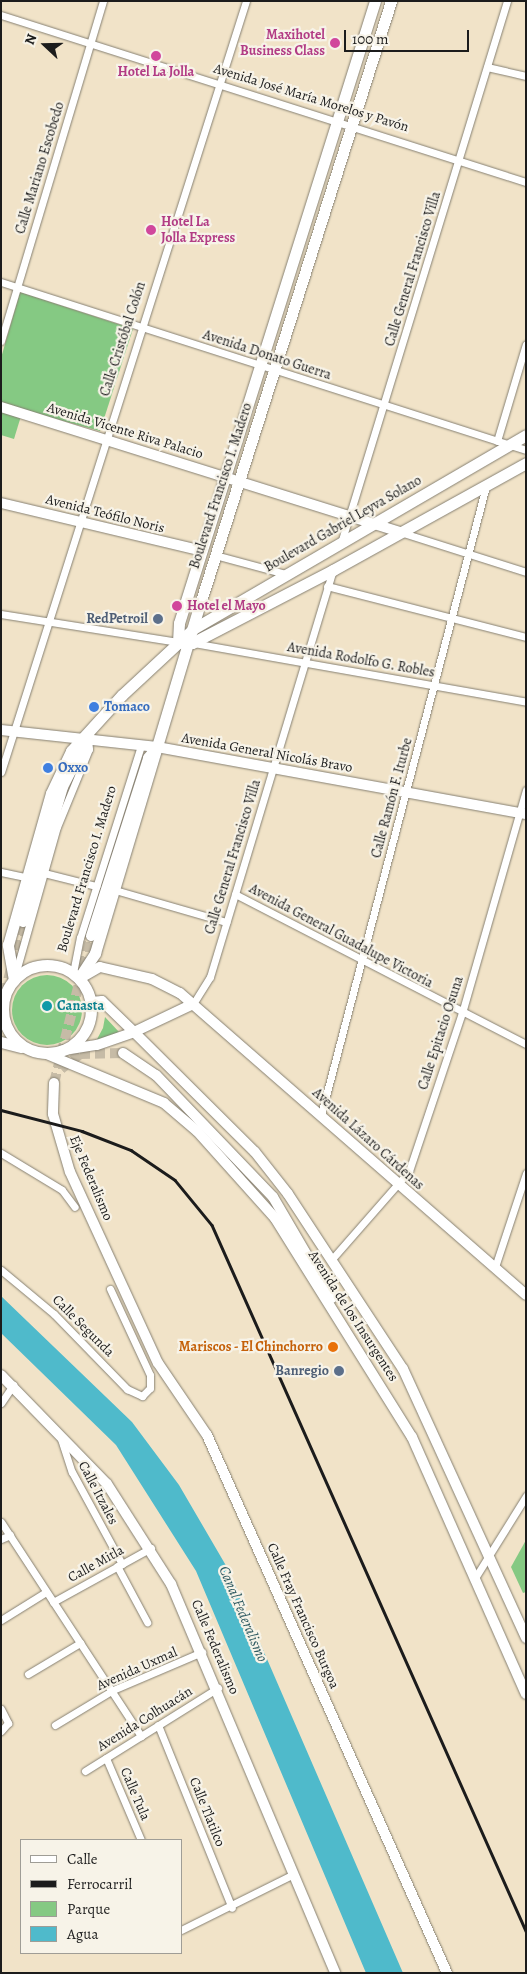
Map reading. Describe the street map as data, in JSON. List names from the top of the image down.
{
  "streets": {
    "main road": [
      "Avenida Vicente Riva Palacio",
      "Boulevard Francisco I. Madero",
      "Avenida Teófilo Noris",
      "Boulevard Gabriel Leyva Solano",
      "Avenida General Nicolás Bravo",
      "Avenida Lázaro Cárdenas",
      "Eje Federalismo",
      "Avenida de los Insurgentes",
      "Calle Fray Francisco Burgoa",
      "Calle Federalismo"
    ],
    "street": [
      "Avenida José María Morelos y Pavón",
      "Calle Mariano Escobedo",
      "Calle General Francisco Villa",
      "Calle Cristóbal Colón",
      "Avenida Donato Guerra",
      "Avenida Rodolfo G. Robles",
      "Calle Ramón F. Iturbe",
      "Avenida General Guadalupe Victoria",
      "Calle Epitacio Osuna",
      "Calle Segunda",
      "Calle Itzales",
      "Calle Mitla",
      "Avenida Uxmal",
      "Avenida Colhuacán",
      "Calle Tula",
      "Calle Tlatilco"
    ]
  },
  "crossings": [
    ["Avenida José María Morelos y Pavón", "Calle Mariano Escobedo"],
    ["Avenida José María Morelos y Pavón", "Calle General Francisco Villa"],
    ["Avenida José María Morelos y Pavón", "Calle Cristóbal Colón"],
    ["Avenida José María Morelos y Pavón", "Boulevard Francisco I. Madero"],
    ["Calle Mariano Escobedo", "Avenida Donato Guerra"],
    ["Calle General Francisco Villa", "Avenida Donato Guerra"],
    ["Calle General Francisco Villa", "Avenida Vicente Riva Palacio"],
    ["Calle General Francisco Villa", "Boulevard Gabriel Leyva Solano"],
    ["Calle General Francisco Villa", "Avenida Rodolfo G. Robles"],
    ["Calle General Francisco Villa", "Avenida General Nicolás Bravo"],
    ["Calle General Francisco Villa", "Avenida General Guadalupe Victoria"],
    ["Calle General Francisco Villa", "Avenida Lázaro Cárdenas"],
    ["Calle Cristóbal Colón", "Avenida Donato Guerra"],
    ["Calle Cristóbal Colón", "Avenida Vicente Riva Palacio"],
    ["Calle Cristóbal Colón", "Avenida Teófilo Noris"],
    ["Calle Cristóbal Colón", "Avenida Rodolfo G. Robles"],
    ["Calle Cristóbal Colón", "Avenida General Nicolás Bravo"],
    ["Avenida Donato Guerra", "Boulevard Francisco I. Madero"],
    ["Avenida Donato Guerra", "Boulevard Gabriel Leyva Solano"],
    ["Avenida Vicente Riva Palacio", "Boulevard Francisco I. Madero"],
    ["Avenida Vicente Riva Palacio", "Boulevard Gabriel Leyva Solano"],
    ["Avenida Vicente Riva Palacio", "Calle Ramón F. Iturbe"],
    ["Boulevard Francisco I. Madero", "Avenida Teófilo Noris"],
    ["Boulevard Francisco I. Madero", "Boulevard Gabriel Leyva Solano"],
    ["Boulevard Francisco I. Madero", "Avenida Rodolfo G. Robles"],
    ["Boulevard Francisco I. Madero", "Avenida General Nicolás Bravo"],
    ["Boulevard Francisco I. Madero", "Avenida Lázaro Cárdenas"],
    ["Boulevard Francisco I. Madero", "Avenida de los Insurgentes"],
    ["Boulevard Gabriel Leyva Solano", "Avenida Rodolfo G. Robles"],
    ["Boulevard Gabriel Leyva Solano", "Avenida General Nicolás Bravo"],
    ["Boulevard Gabriel Leyva Solano", "Calle Ramón F. Iturbe"],
    ["Boulevard Gabriel Leyva Solano", "Avenida Lázaro Cárdenas"],
    ["Boulevard Gabriel Leyva Solano", "Avenida de los Insurgentes"],
    ["Avenida Rodolfo G. Robles", "Calle Ramón F. Iturbe"],
    ["Avenida General Nicolás Bravo", "Calle Ramón F. Iturbe"],
    ["Avenida General Nicolás Bravo", "Calle Epitacio Osuna"],
    ["Calle Ramón F. Iturbe", "Avenida General Guadalupe Victoria"],
    ["Calle Ramón F. Iturbe", "Avenida Lázaro Cárdenas"],
    ["Avenida General Guadalupe Victoria", "Calle Epitacio Osuna"],
    ["Calle Epitacio Osuna", "Avenida Lázaro Cárdenas"],
    ["Calle Epitacio Osuna", "Avenida de los Insurgentes"],
    ["Avenida Lázaro Cárdenas", "Avenida de los Insurgentes"],
    ["Eje Federalismo", "Calle Fray Francisco Burgoa"],
    ["Calle Itzales", "Calle Mitla"],
    ["Calle Itzales", "Calle Federalismo"],
    ["Calle Mitla", "Calle Federalismo"],
    ["Calle Federalismo", "Avenida Uxmal"],
    ["Calle Federalismo", "Avenida Colhuacán"],
    ["Avenida Colhuacán", "Calle Tula"],
    ["Avenida Colhuacán", "Calle Tlatilco"]
  ],
  "water": ["Canal Federalismo"],
  "places": [
    "Maxihotel Business Class",
    "Hotel La Jolla",
    "Hotel La Jolla Express",
    "Hotel el Mayo",
    "RedPetroil",
    "Tomaco",
    "Oxxo",
    "Canasta",
    "Mariscos - El Chinchorro",
    "Banregio"
  ],
  "legend": [
    "Calle",
    "Ferrocarril",
    "Parque",
    "Agua"
  ],
  "scale_bar": "100 m",
  "north": "left"
}
